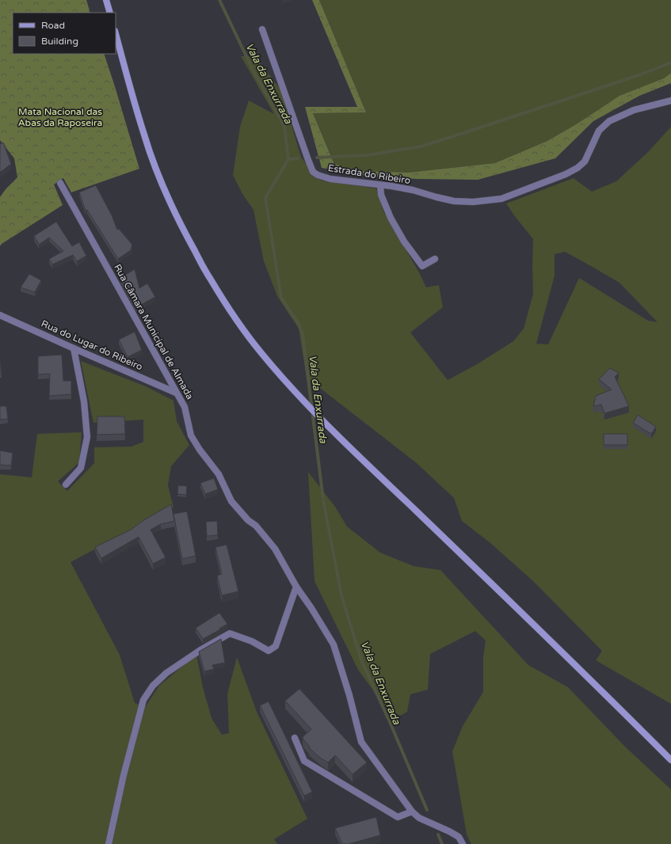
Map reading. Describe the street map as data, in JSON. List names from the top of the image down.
{
  "streets": {
    "street": ["Estrada do Ribeiro", "Rua Câmara Municipal de Almada", "Rua do Lugar do Ribeiro"]
  },
  "crossings": [
    ["Rua Câmara Municipal de Almada", "Rua do Lugar do Ribeiro"]
  ],
  "water": ["Vala da Enxurrada"],
  "parks": ["Mata Nacional das Abas da Raposeira"],
  "legend": ["Road", "Building"]
}
